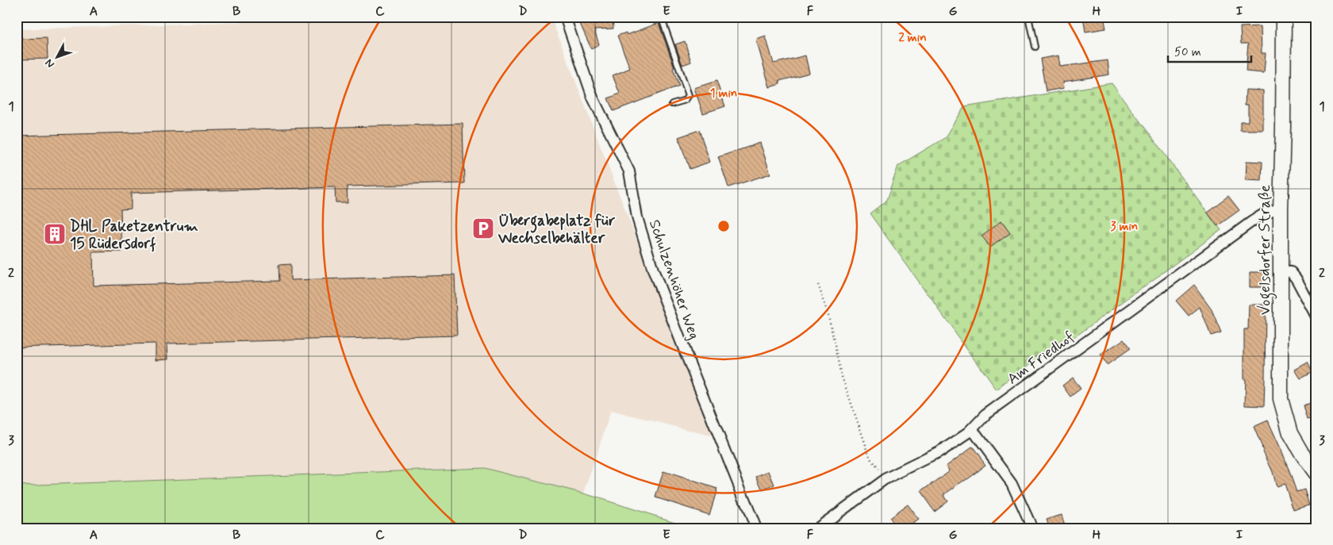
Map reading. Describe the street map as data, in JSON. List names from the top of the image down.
{
  "streets": {
    "street": ["Vogelsdorfer Straße", "Schulzenhöher Weg", "Am Friedhof"]
  },
  "crossings": [
    ["Vogelsdorfer Straße", "Am Friedhof"]
  ],
  "places": {
    "parking": ["Übergabeplatz für Wechselbehälter"],
    "building": ["DHL Paketzentrum 15 Rüdersdorf"]
  },
  "scale_bar": "50 m",
  "north": "bottom left",
  "grid": {
    "columns": [
      "A",
      "B",
      "C",
      "D",
      "E",
      "F",
      "G",
      "H",
      "I"
    ],
    "rows": ["1", "2", "3"]
  },
  "rings": ["2 min", "1 min", "3 min"]
}
